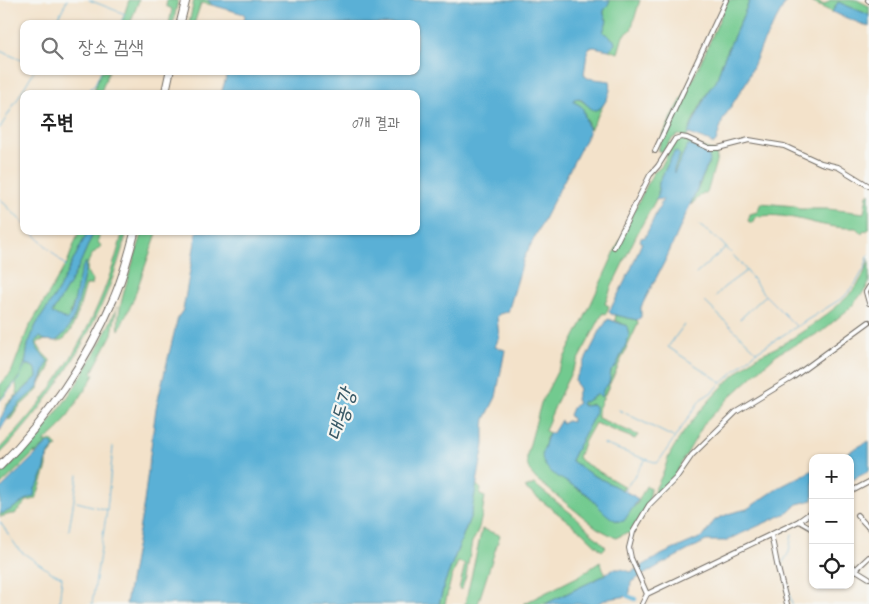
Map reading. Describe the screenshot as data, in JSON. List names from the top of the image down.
{
  "water": ["대동강"],
  "page": {
    "search": "장소 검색",
    "heading": ["주변", "0개 결과"],
    "map_buttons": ["+", "−"]
  }
}
